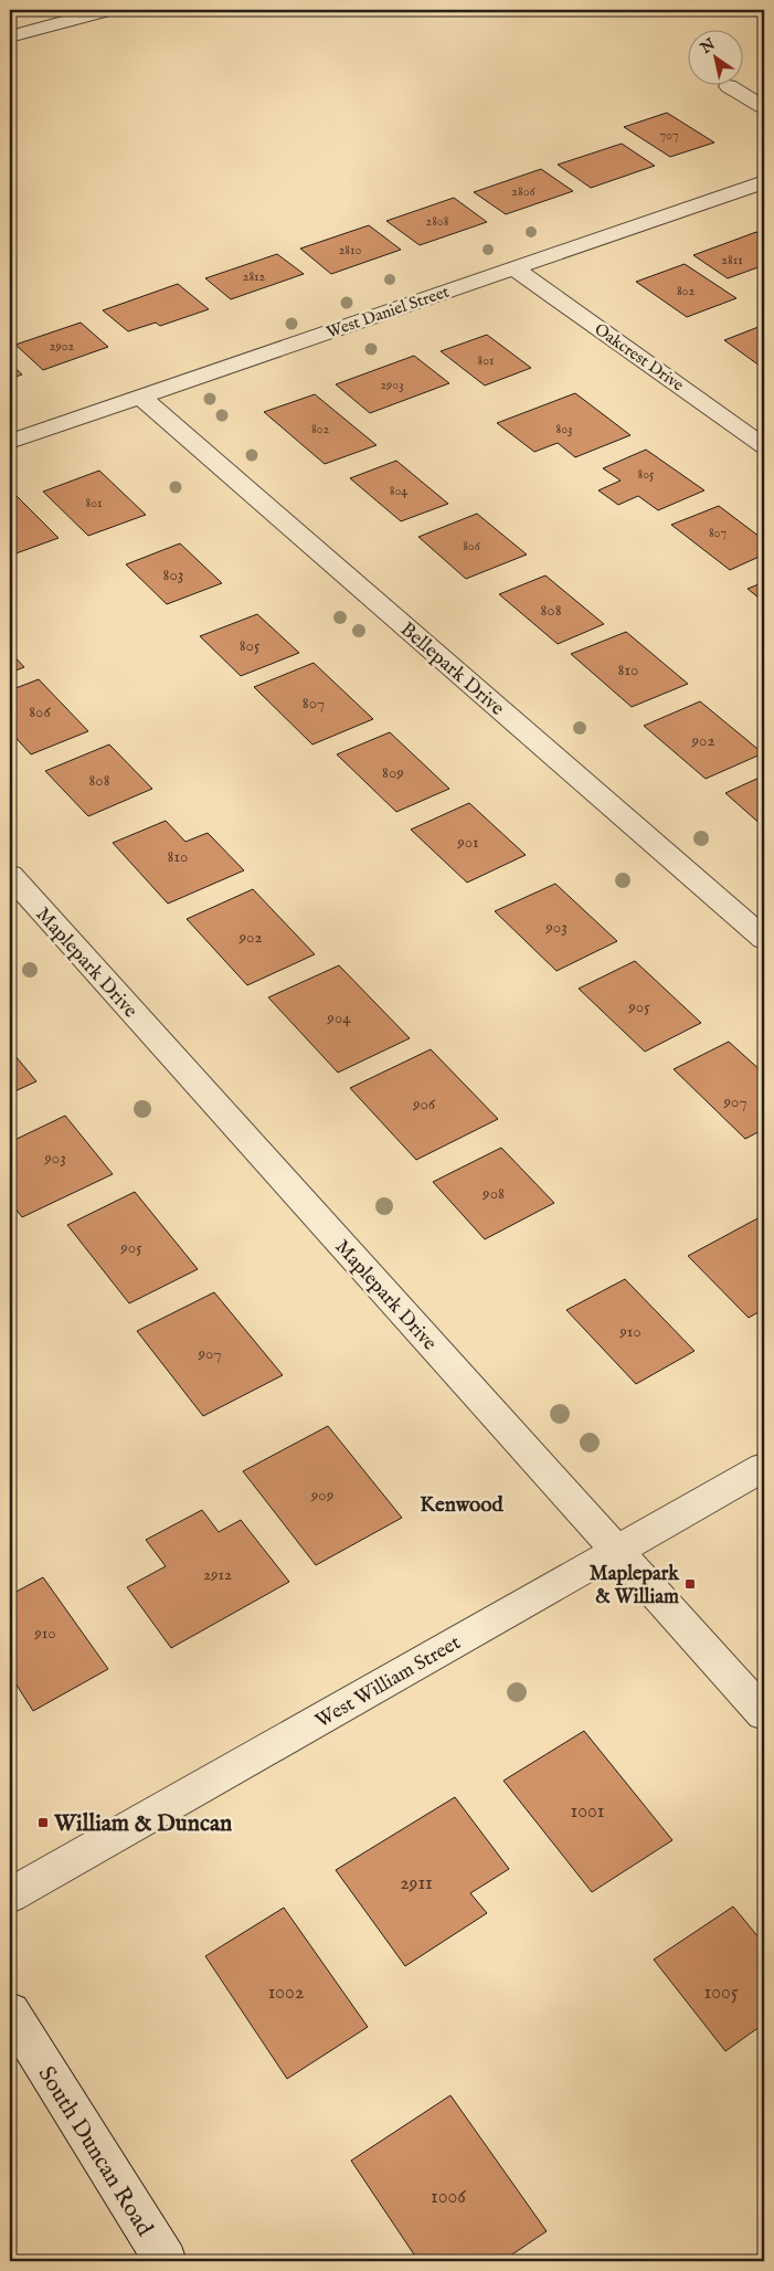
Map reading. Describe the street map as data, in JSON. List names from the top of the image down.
{
  "streets": {
    "street": [
      "West Daniel Street",
      "Oakcrest Drive",
      "Bellepark Drive",
      "Maplepark Drive",
      "West William Street",
      "South Duncan Road"
    ]
  },
  "crossings": [
    ["West Daniel Street", "Oakcrest Drive"],
    ["West Daniel Street", "Bellepark Drive"],
    ["Maplepark Drive", "West William Street"]
  ],
  "districts": ["Kenwood"],
  "places": {
    "transit": ["Maplepark & William", "William & Duncan"]
  },
  "house_numbers": [
    "707",
    "2806",
    "2808",
    "2810",
    "2811",
    "2812",
    "802",
    "2902",
    "801",
    "2903",
    "802",
    "803",
    "805",
    "804",
    "801",
    "807",
    "806",
    "803",
    "808",
    "805",
    "810",
    "807",
    "806",
    "902",
    "809",
    "808",
    "901",
    "810",
    "903",
    "902",
    "905",
    "904",
    "907",
    "906",
    "903",
    "908",
    "905",
    "910",
    "907",
    "909",
    "2912",
    "910",
    "1001",
    "2911",
    "1002",
    "1005",
    "1006"
  ],
  "north": "top left"
}
